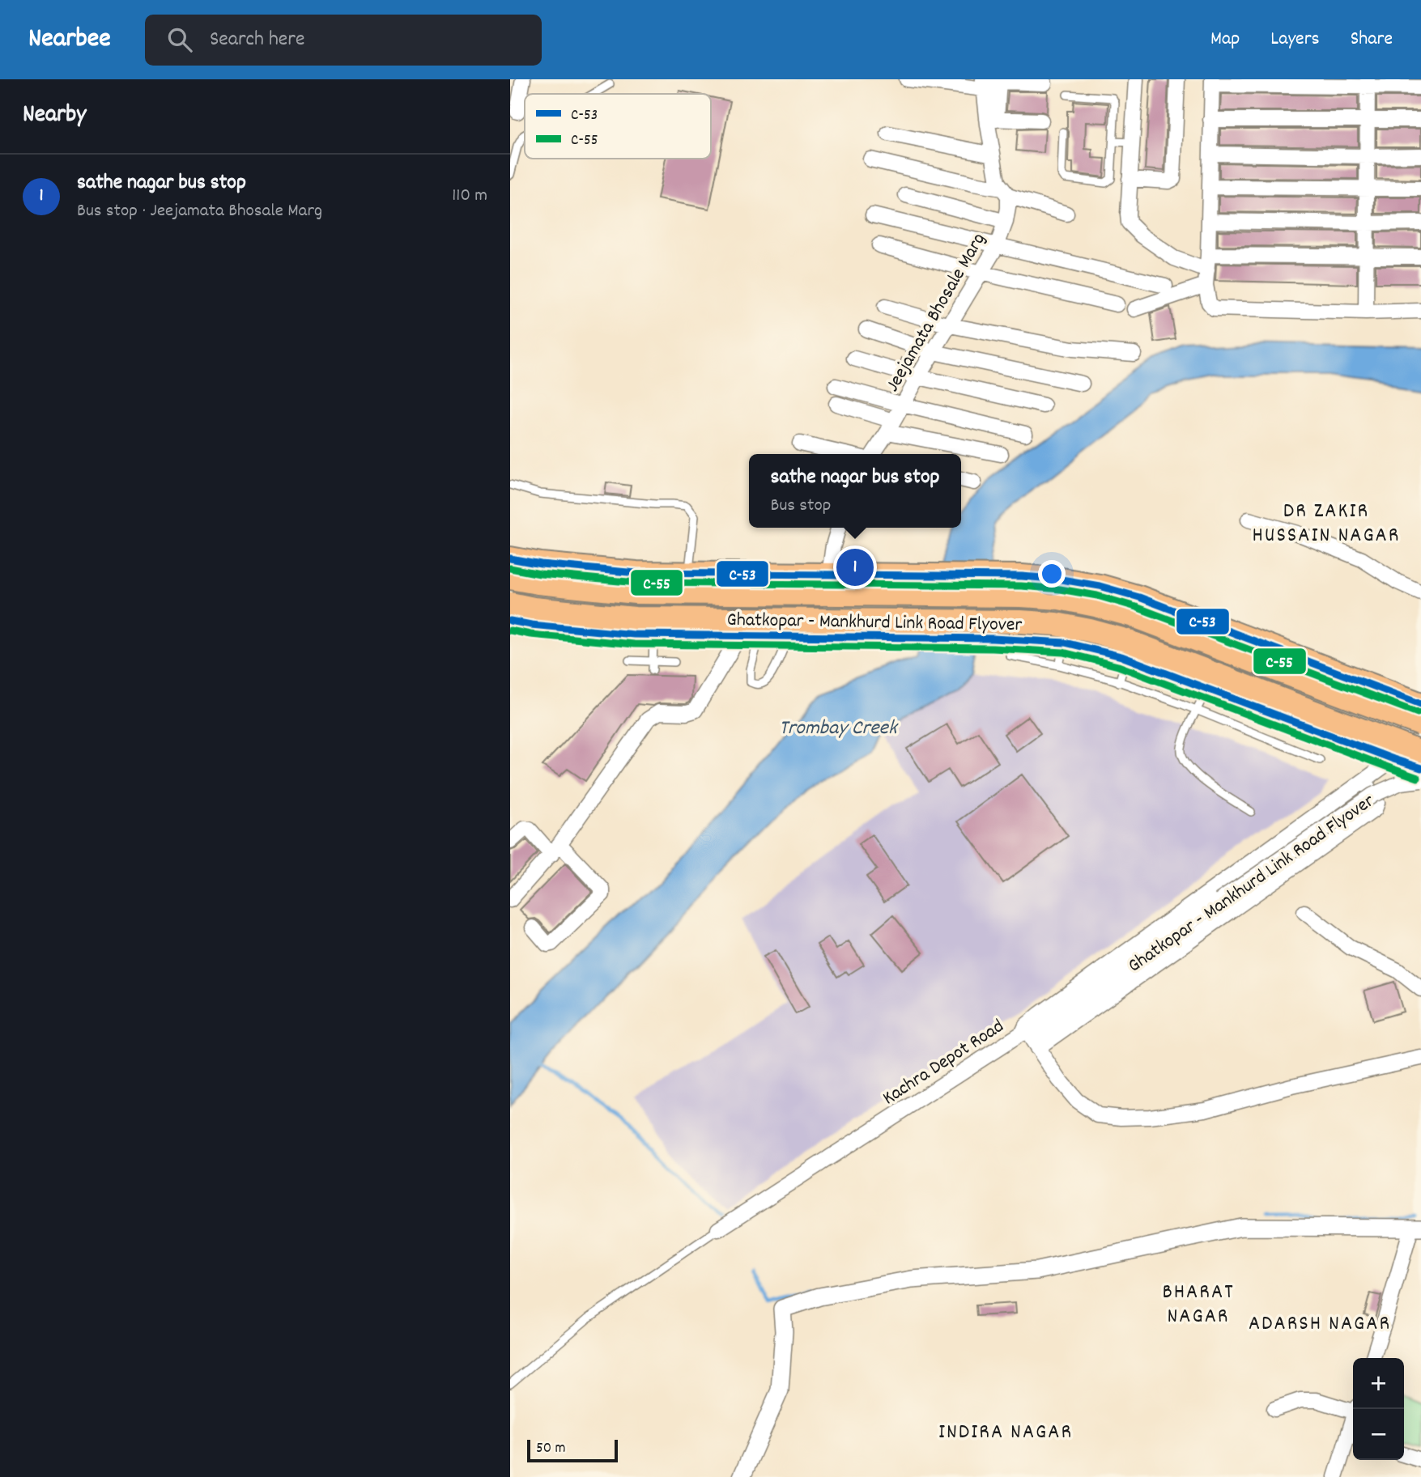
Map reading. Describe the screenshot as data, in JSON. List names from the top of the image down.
{
  "streets": {
    "highway": ["Ghatkopar - Mankhurd Link Road Flyover"],
    "street": ["Jeejamata Bhosale Marg", "Kachra Depot Road"]
  },
  "crossings": [
    ["Ghatkopar - Mankhurd Link Road Flyover", "Kachra Depot Road"]
  ],
  "districts": [
    "DR ZAKIR HUSSAIN NAGAR",
    "BHARAT NAGAR",
    "ADARSH NAGAR",
    "INDIRA NAGAR"
  ],
  "water": ["Trombay Creek"],
  "lines": ["transit line C-53", "transit line C-55"],
  "legend": ["C-53", "C-55"],
  "scale_bar": "50 m",
  "page": {
    "header": "Nearbee",
    "search": "Search here",
    "nav": ["Map", "Layers", "Share"],
    "heading": "Nearby",
    "list": [
      {
        "mark": "1",
        "name": "sathe nagar bus stop",
        "note": "Bus stop · Jeejamata Bhosale Marg",
        "value": "110 m"
      }
    ],
    "popup": ["sathe nagar bus stop", "Bus stop"],
    "pins": "1",
    "map_buttons": ["+", "−"],
    "scale": "50 m"
  }
}
